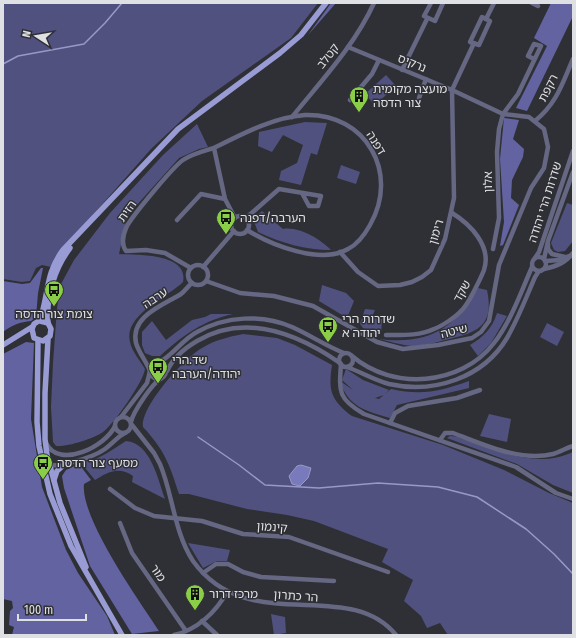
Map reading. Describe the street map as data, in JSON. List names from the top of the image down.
{
  "streets": {
    "street": [
      "קטלב",
      "נרקיס",
      "רקפת",
      "דפנה",
      "אלון",
      "שדרות הרי יהודה",
      "הזית",
      "רימון",
      "שקד",
      "ערבה",
      "שיטה",
      "קינמון",
      "מור",
      "הר כתרון"
    ]
  },
  "crossings": [
    ["קטלב", "נרקיס"],
    ["קטלב", "דפנה"],
    ["נרקיס", "אלון"],
    ["נרקיס", "רימון"],
    ["רקפת", "שיטה"],
    ["דפנה", "הזית"],
    ["דפנה", "רימון"],
    ["הזית", "ערבה"],
    ["הזית", "שיטה"],
    ["רימון", "שקד"],
    ["ערבה", "שיטה"],
    ["קינמון", "הר כתרון"]
  ],
  "places": {
    "building": ["מועצה מקומית צור הדסה", "מרכז דרור"],
    "bus stop": [
      "הערבה/דפנה",
      "צומת צור הדסה",
      "שדרות הרי יהודה א",
      "שד.הרי יהודה/הערבה",
      "מסעף צור הדסה"
    ]
  },
  "scale_bar": "100 m",
  "north": "left"
}
